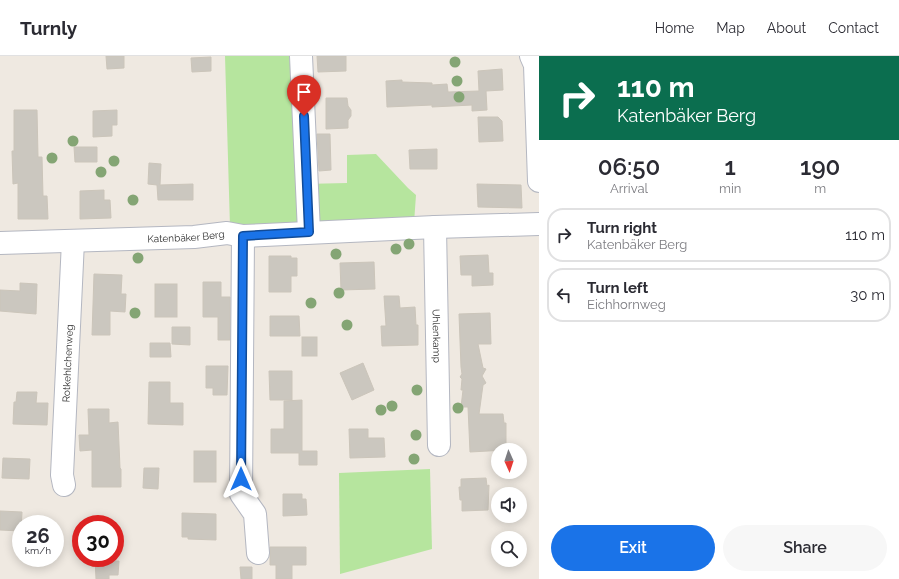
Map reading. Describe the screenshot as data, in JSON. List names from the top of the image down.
{
  "streets": {
    "street": ["Katenbäker Berg", "Uhlenkamp", "Rotkehlchenweg"]
  },
  "crossings": [
    ["Katenbäker Berg", "Uhlenkamp"],
    ["Katenbäker Berg", "Rotkehlchenweg"]
  ],
  "north": "bottom",
  "page": {
    "header": "Turnly",
    "nav": [
      "Home",
      "Map",
      "About",
      "Contact"
    ],
    "turn": ["110 m", "Katenbäker Berg"],
    "eta": [
      "06:50",
      "Arrival",
      "1",
      "min",
      "190",
      "m"
    ],
    "list": [
      {
        "name": "Turn right",
        "note": "Katenbäker Berg",
        "value": "110 m"
      },
      {
        "name": "Turn left",
        "note": "Eichhornweg",
        "value": "30 m"
      }
    ],
    "speed": "26 km/h",
    "limit": "30",
    "buttons": ["Exit", "Share"]
  }
}
